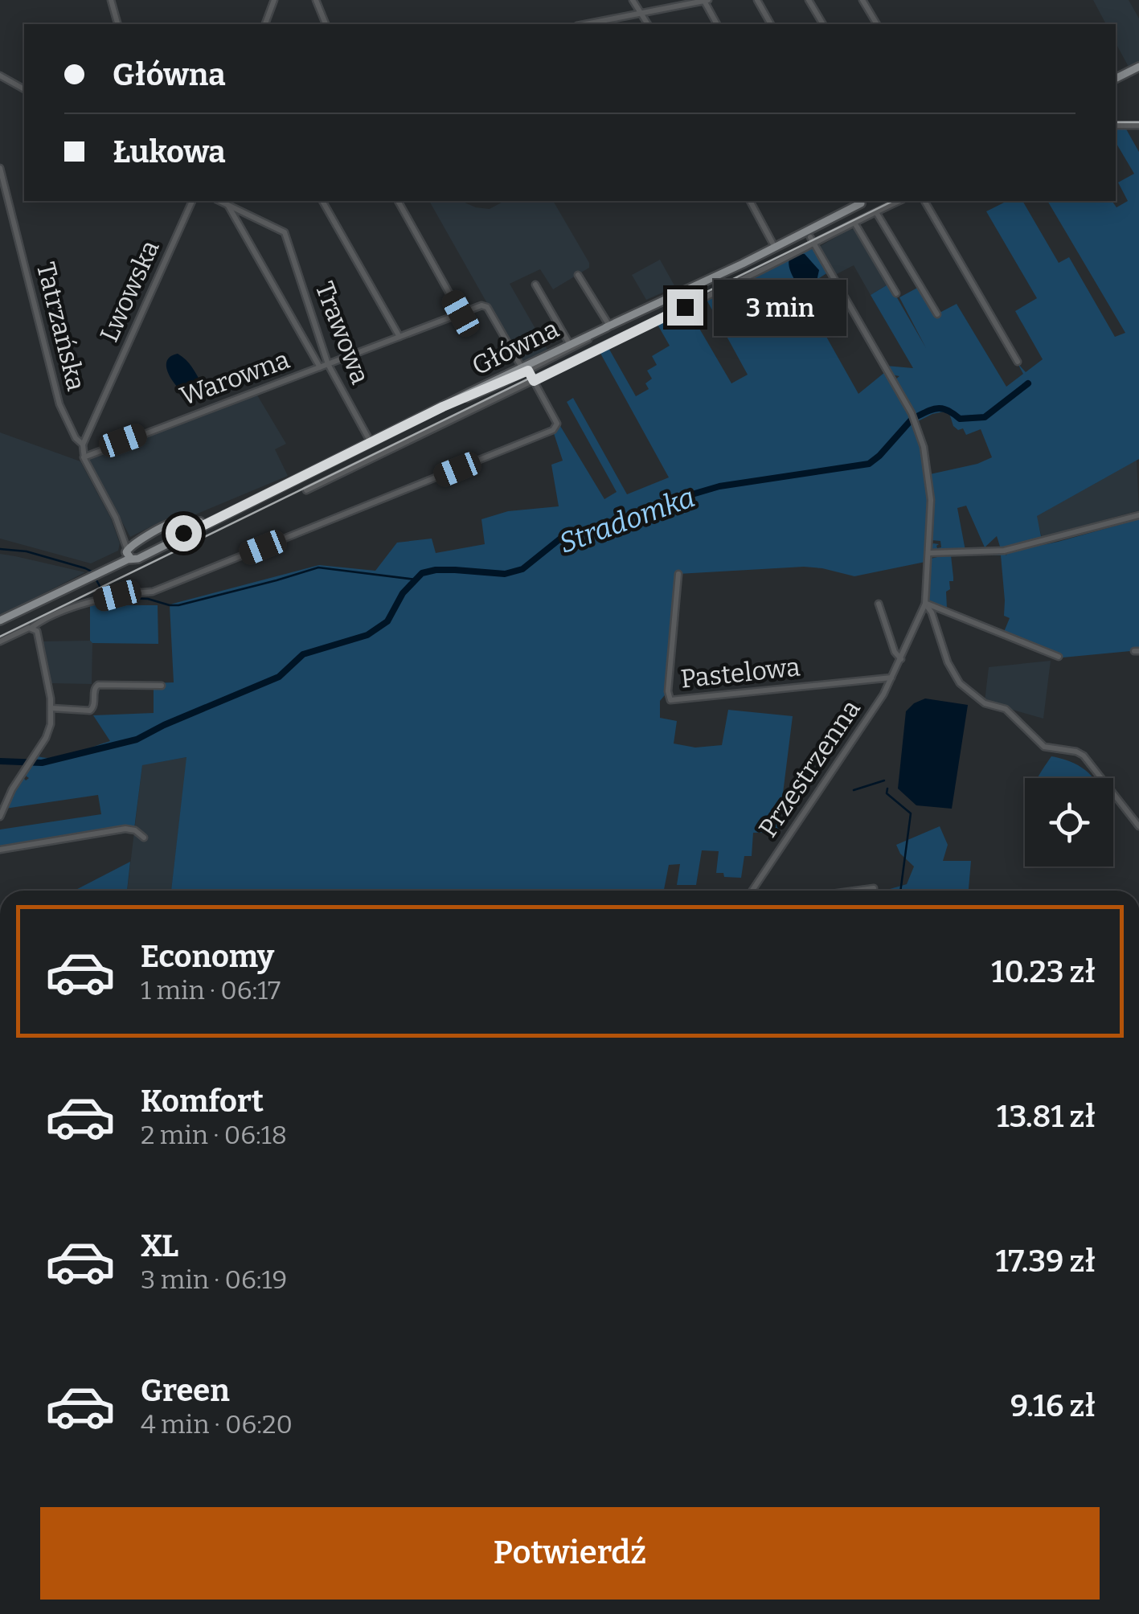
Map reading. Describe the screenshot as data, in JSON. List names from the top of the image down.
{
  "streets": {
    "main road": ["Główna"],
    "street": [
      "Lwowska",
      "Tatrzańska",
      "Trawowa",
      "Warowna",
      "Pastelowa",
      "Przestrzenna"
    ]
  },
  "crossings": [
    ["Lwowska", "Tatrzańska"],
    ["Tatrzańska", "Główna"],
    ["Tatrzańska", "Warowna"],
    ["Trawowa", "Główna"],
    ["Trawowa", "Warowna"],
    ["Pastelowa", "Przestrzenna"]
  ],
  "water": ["Stradomka"],
  "page": {
    "banner": ["Główna", "Łukowa"],
    "bubble": "3 min",
    "list": [
      {
        "name": "Economy",
        "note": "1 min · 06:17",
        "value": "10.23 zł"
      },
      {
        "name": "Komfort",
        "note": "2 min · 06:18",
        "value": "13.81 zł"
      },
      {
        "name": "XL",
        "note": "3 min · 06:19",
        "value": "17.39 zł"
      },
      {
        "name": "Green",
        "note": "4 min · 06:20",
        "value": "9.16 zł"
      }
    ],
    "buttons": "Potwierdź"
  }
}
